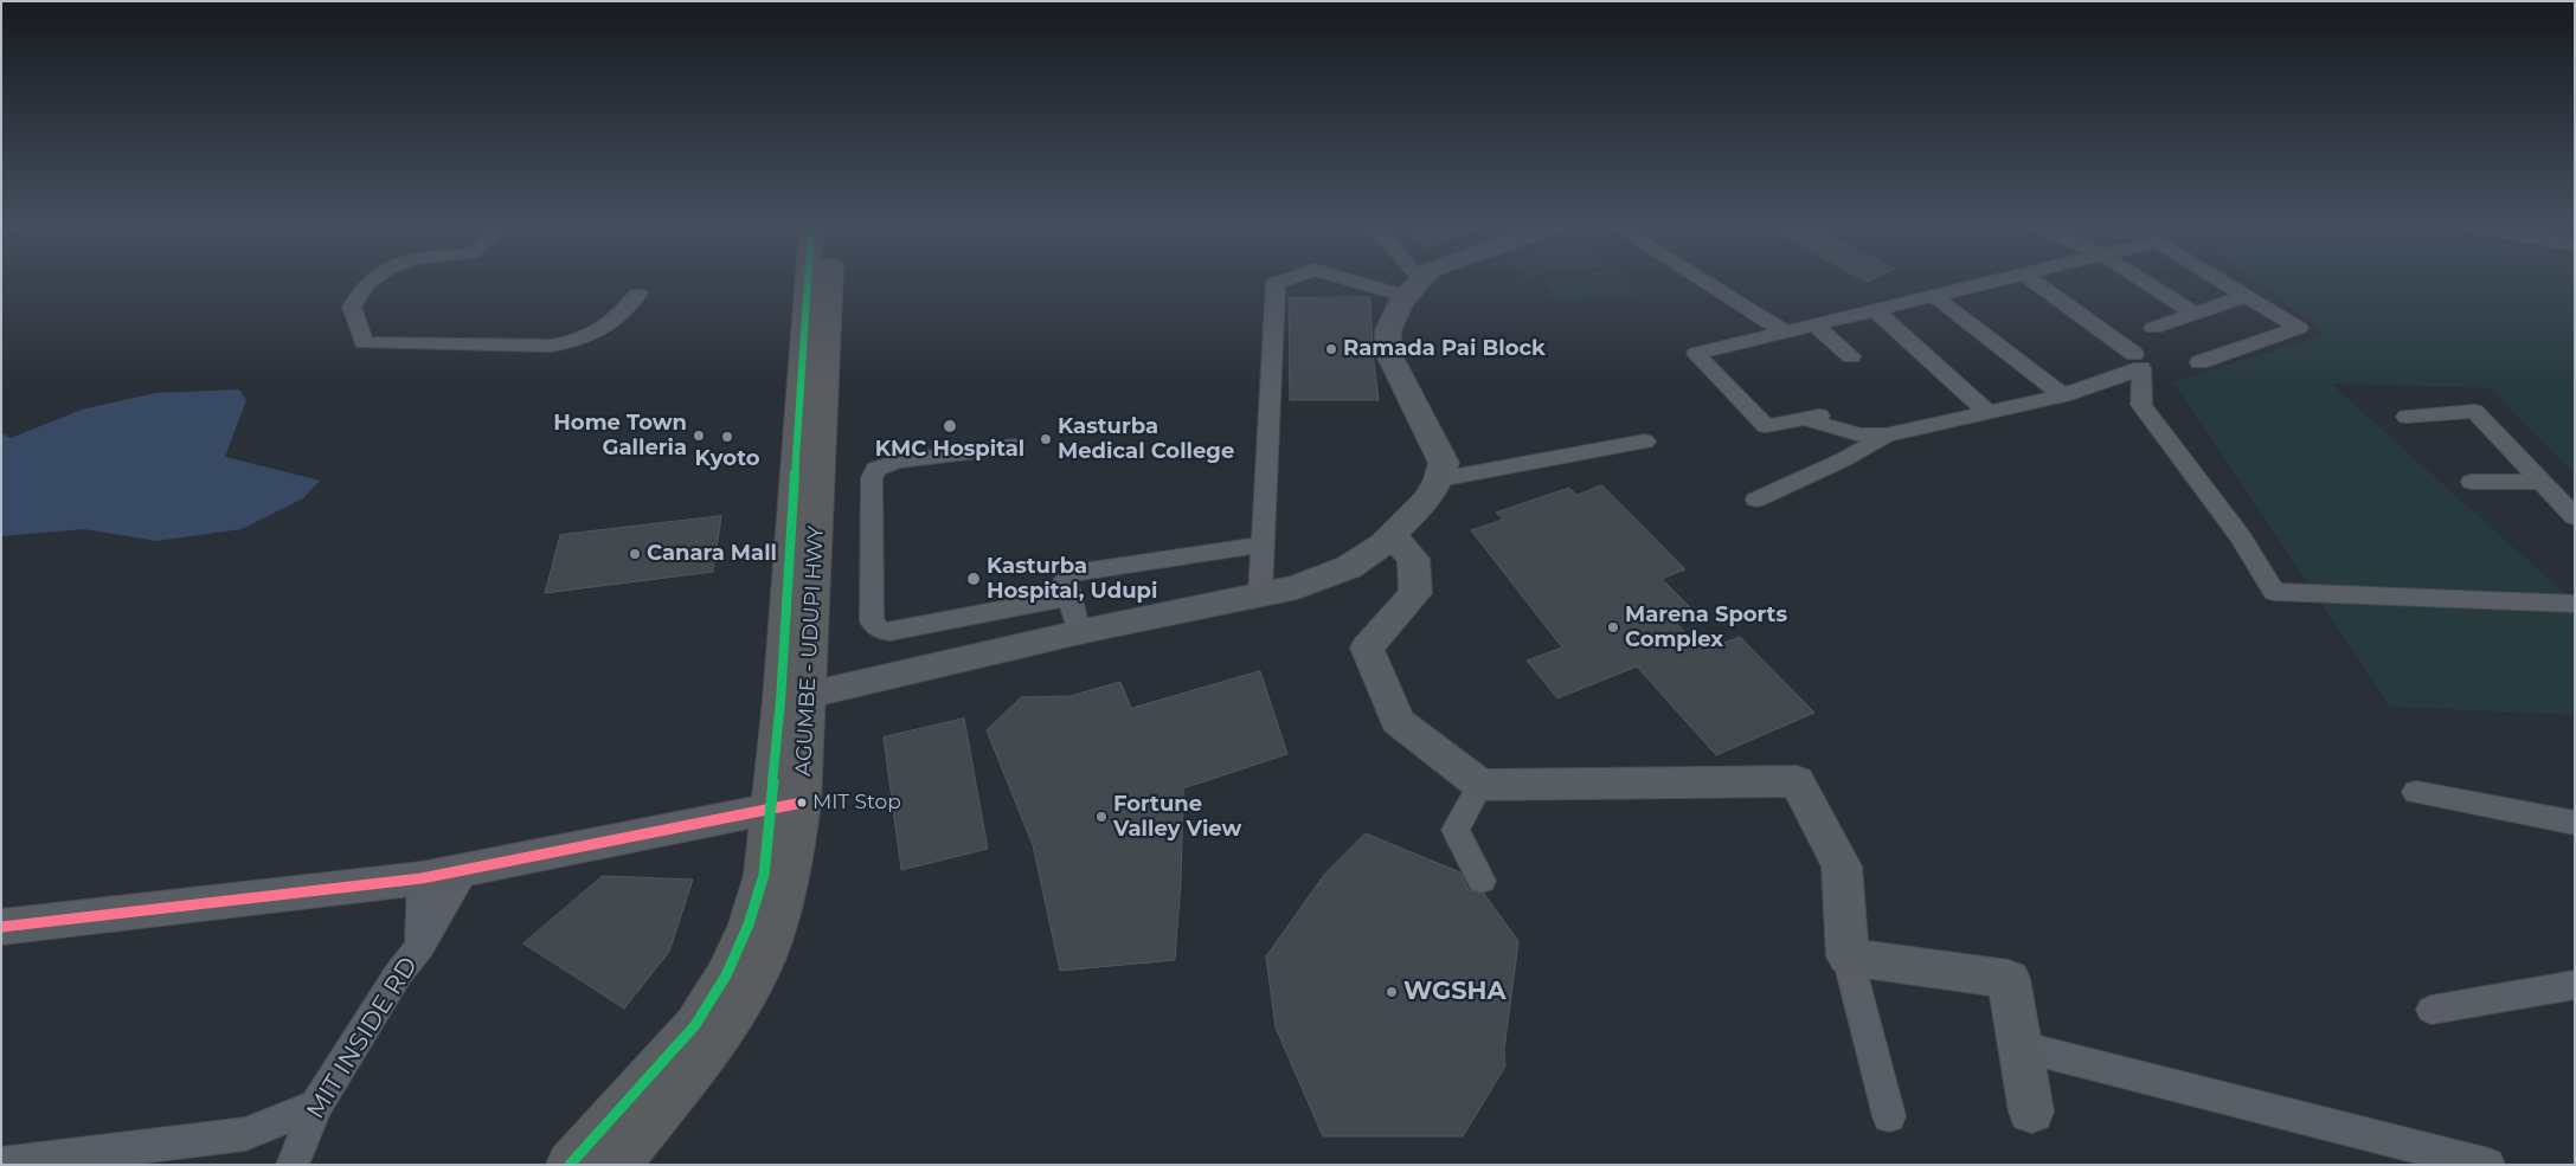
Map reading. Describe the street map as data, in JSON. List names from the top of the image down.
{
  "streets": {
    "highway": ["AGUMBE - UDUPI HWY"],
    "street": ["MIT INSIDE RD"]
  },
  "places": [
    "Ramada Pai Block",
    "KMC Hospital",
    "Home Town Galleria",
    "Kyoto",
    "Kasturba Medical College",
    "Canara Mall",
    "Kasturba Hospital, Udupi",
    "Marena Sports Complex",
    "MIT Stop",
    "Fortune Valley View",
    "WGSHA"
  ]
}
